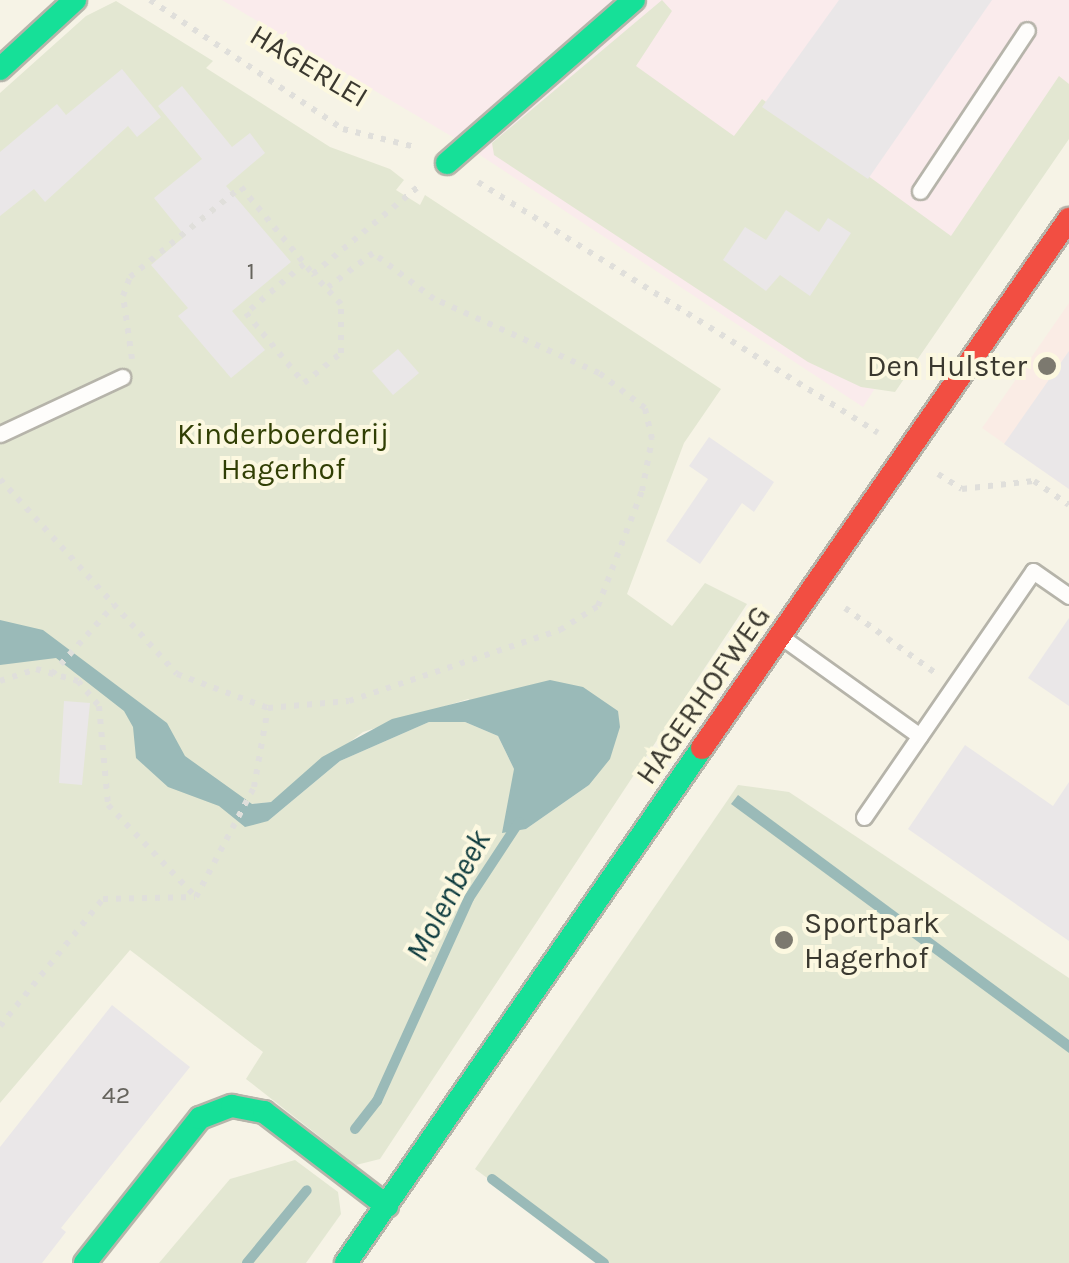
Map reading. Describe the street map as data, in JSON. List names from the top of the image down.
{
  "streets": {
    "street": ["HAGERHOFWEG"],
    "path": ["HAGERLEI"]
  },
  "crossings": [
    ["HAGERLEI", "HAGERHOFWEG"]
  ],
  "water": ["Molenbeek"],
  "parks": ["Kinderboerderij Hagerhof"],
  "places": ["Den Hulster", "Sportpark Hagerhof"],
  "house_numbers": ["1", "42"]
}
